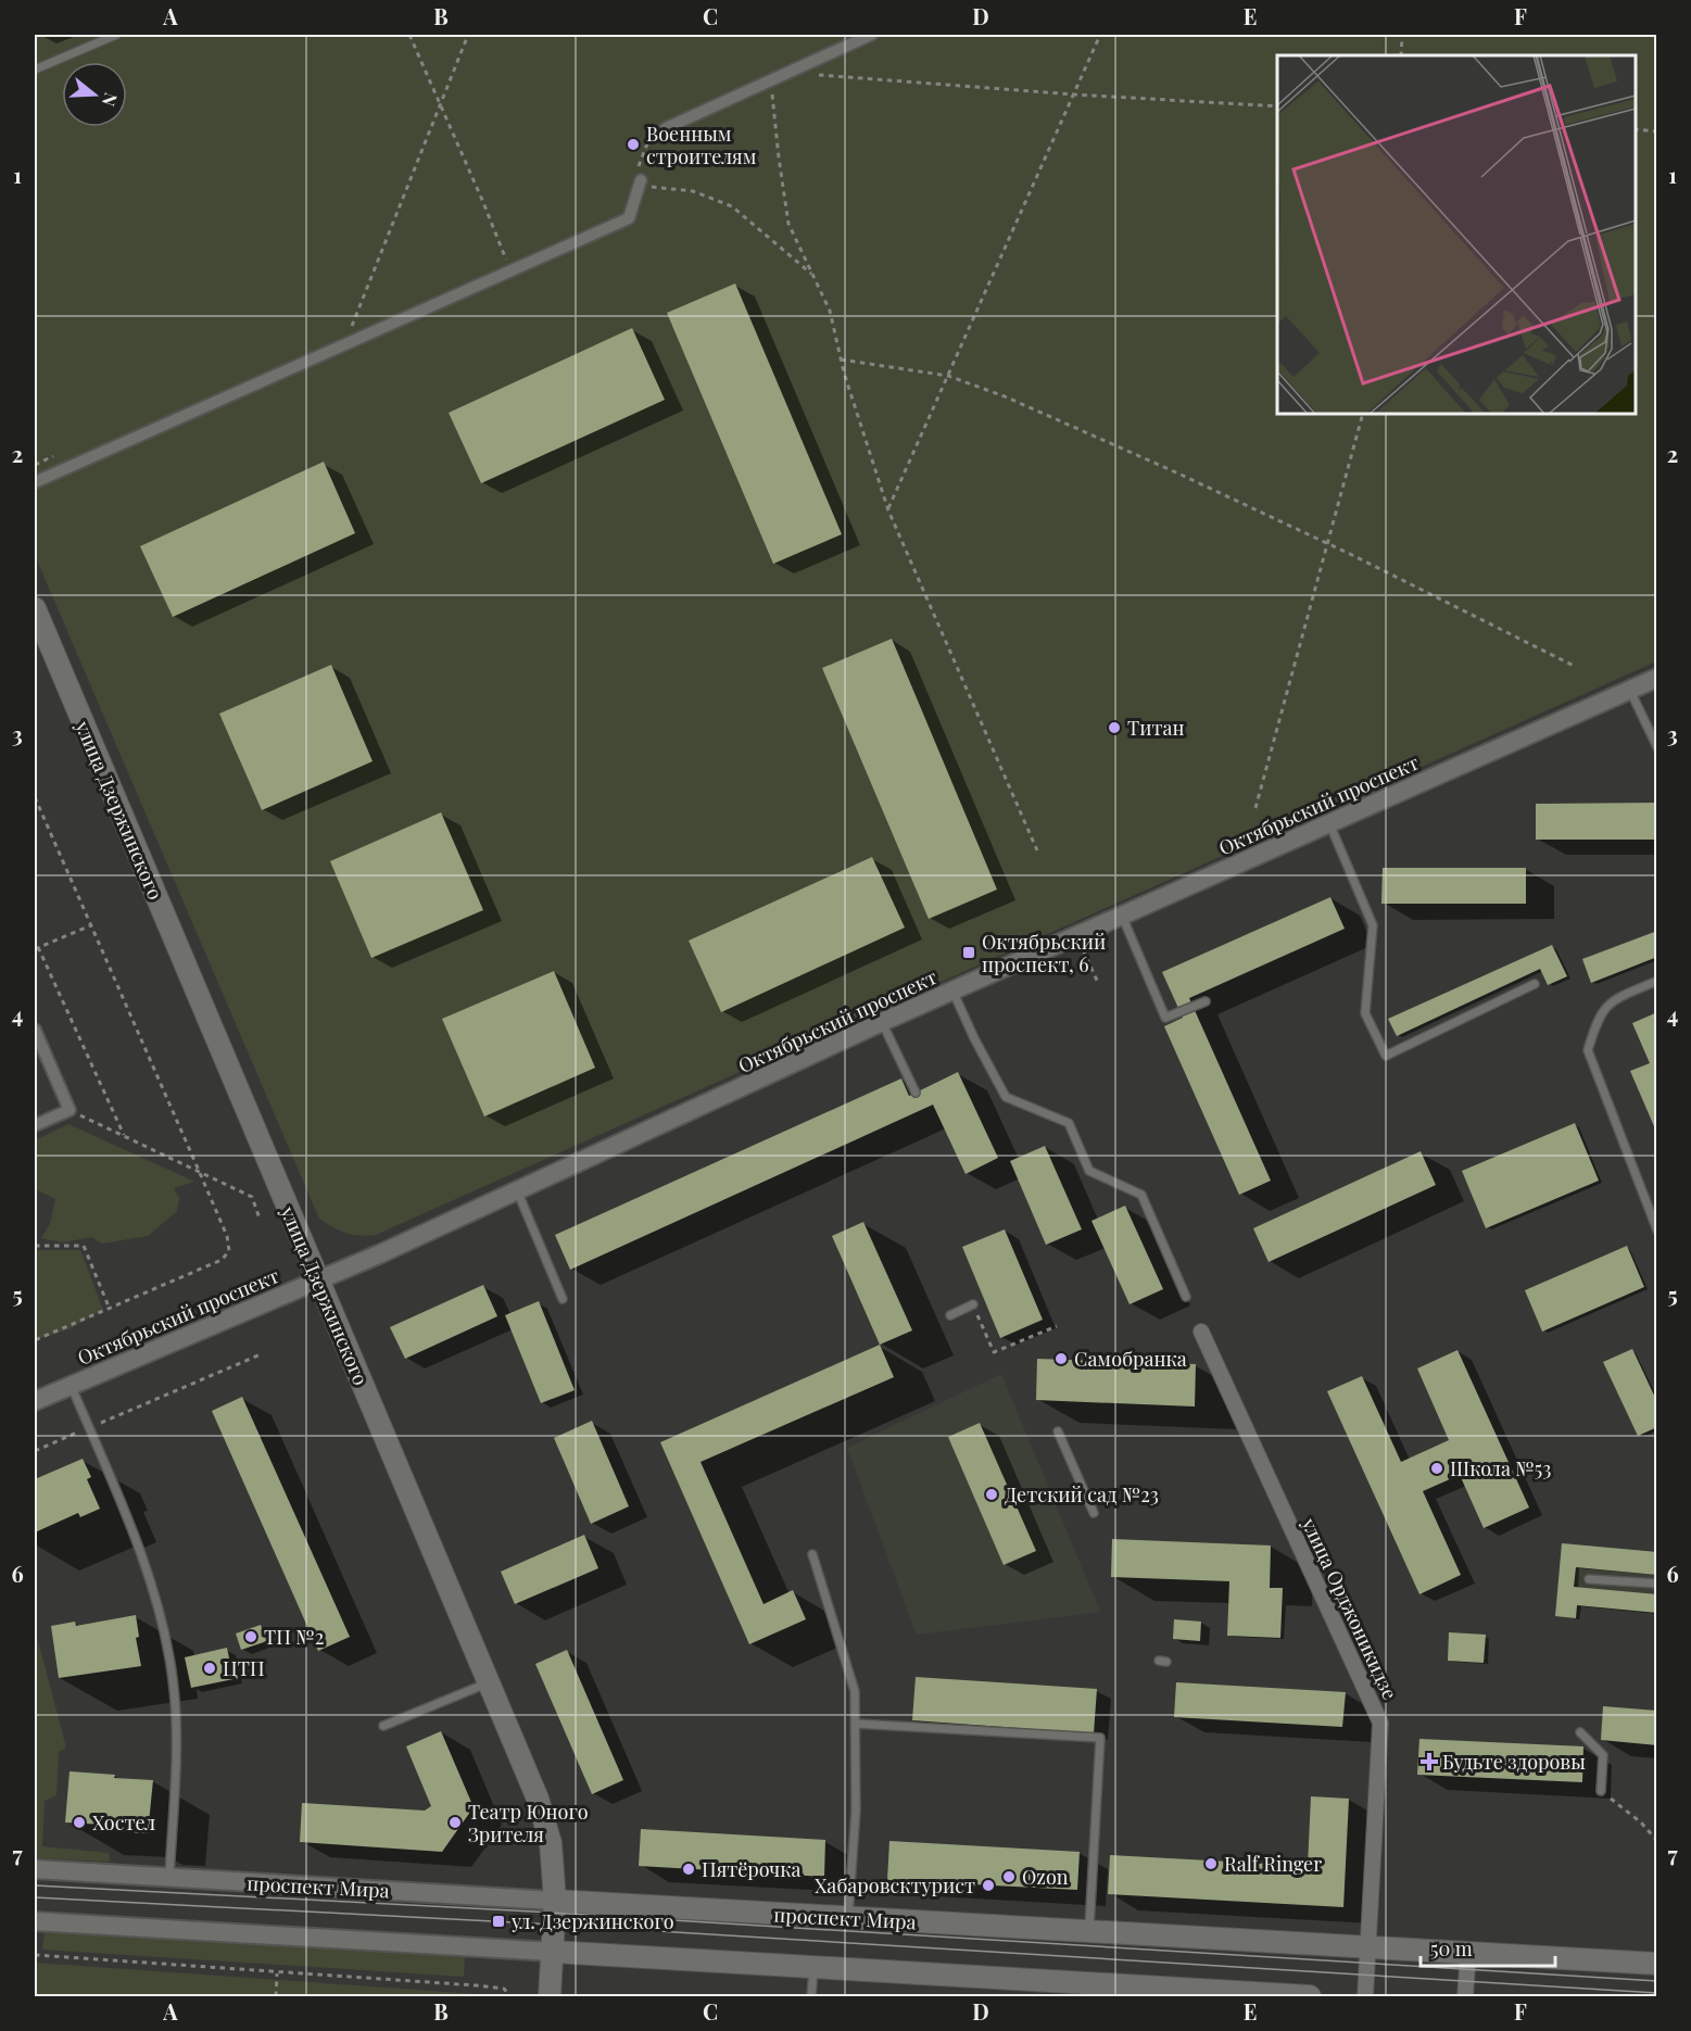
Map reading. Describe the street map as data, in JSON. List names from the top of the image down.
{
  "streets": {
    "main road": ["улица Дзержинского", "проспект Мира"],
    "street": ["Октябрьский проспект", "улица Орджоникидзе"]
  },
  "crossings": [
    ["Октябрьский проспект", "улица Дзержинского"],
    ["улица Дзержинского", "проспект Мира"],
    ["улица Орджоникидзе", "проспект Мира"]
  ],
  "places": {
    "other": [
      "Военным строителям",
      "Титан",
      "Самобранка",
      "Школа №53",
      "Детский сад №23",
      "ТП №2",
      "ЦТП",
      "Хостел",
      "Театр Юного Зрителя",
      "Ralf Ringer",
      "Пятёрочка",
      "Ozon",
      "Хабаровсктурист"
    ],
    "transit": ["Октябрьский проспект, 6", "ул. Дзержинского"],
    "health": ["Будьте здоровы"]
  },
  "scale_bar": "50 m",
  "north": "right",
  "grid": {
    "columns": [
      "A",
      "B",
      "C",
      "D",
      "E",
      "F"
    ],
    "rows": [
      "1",
      "2",
      "3",
      "4",
      "5",
      "6",
      "7"
    ]
  }
}
